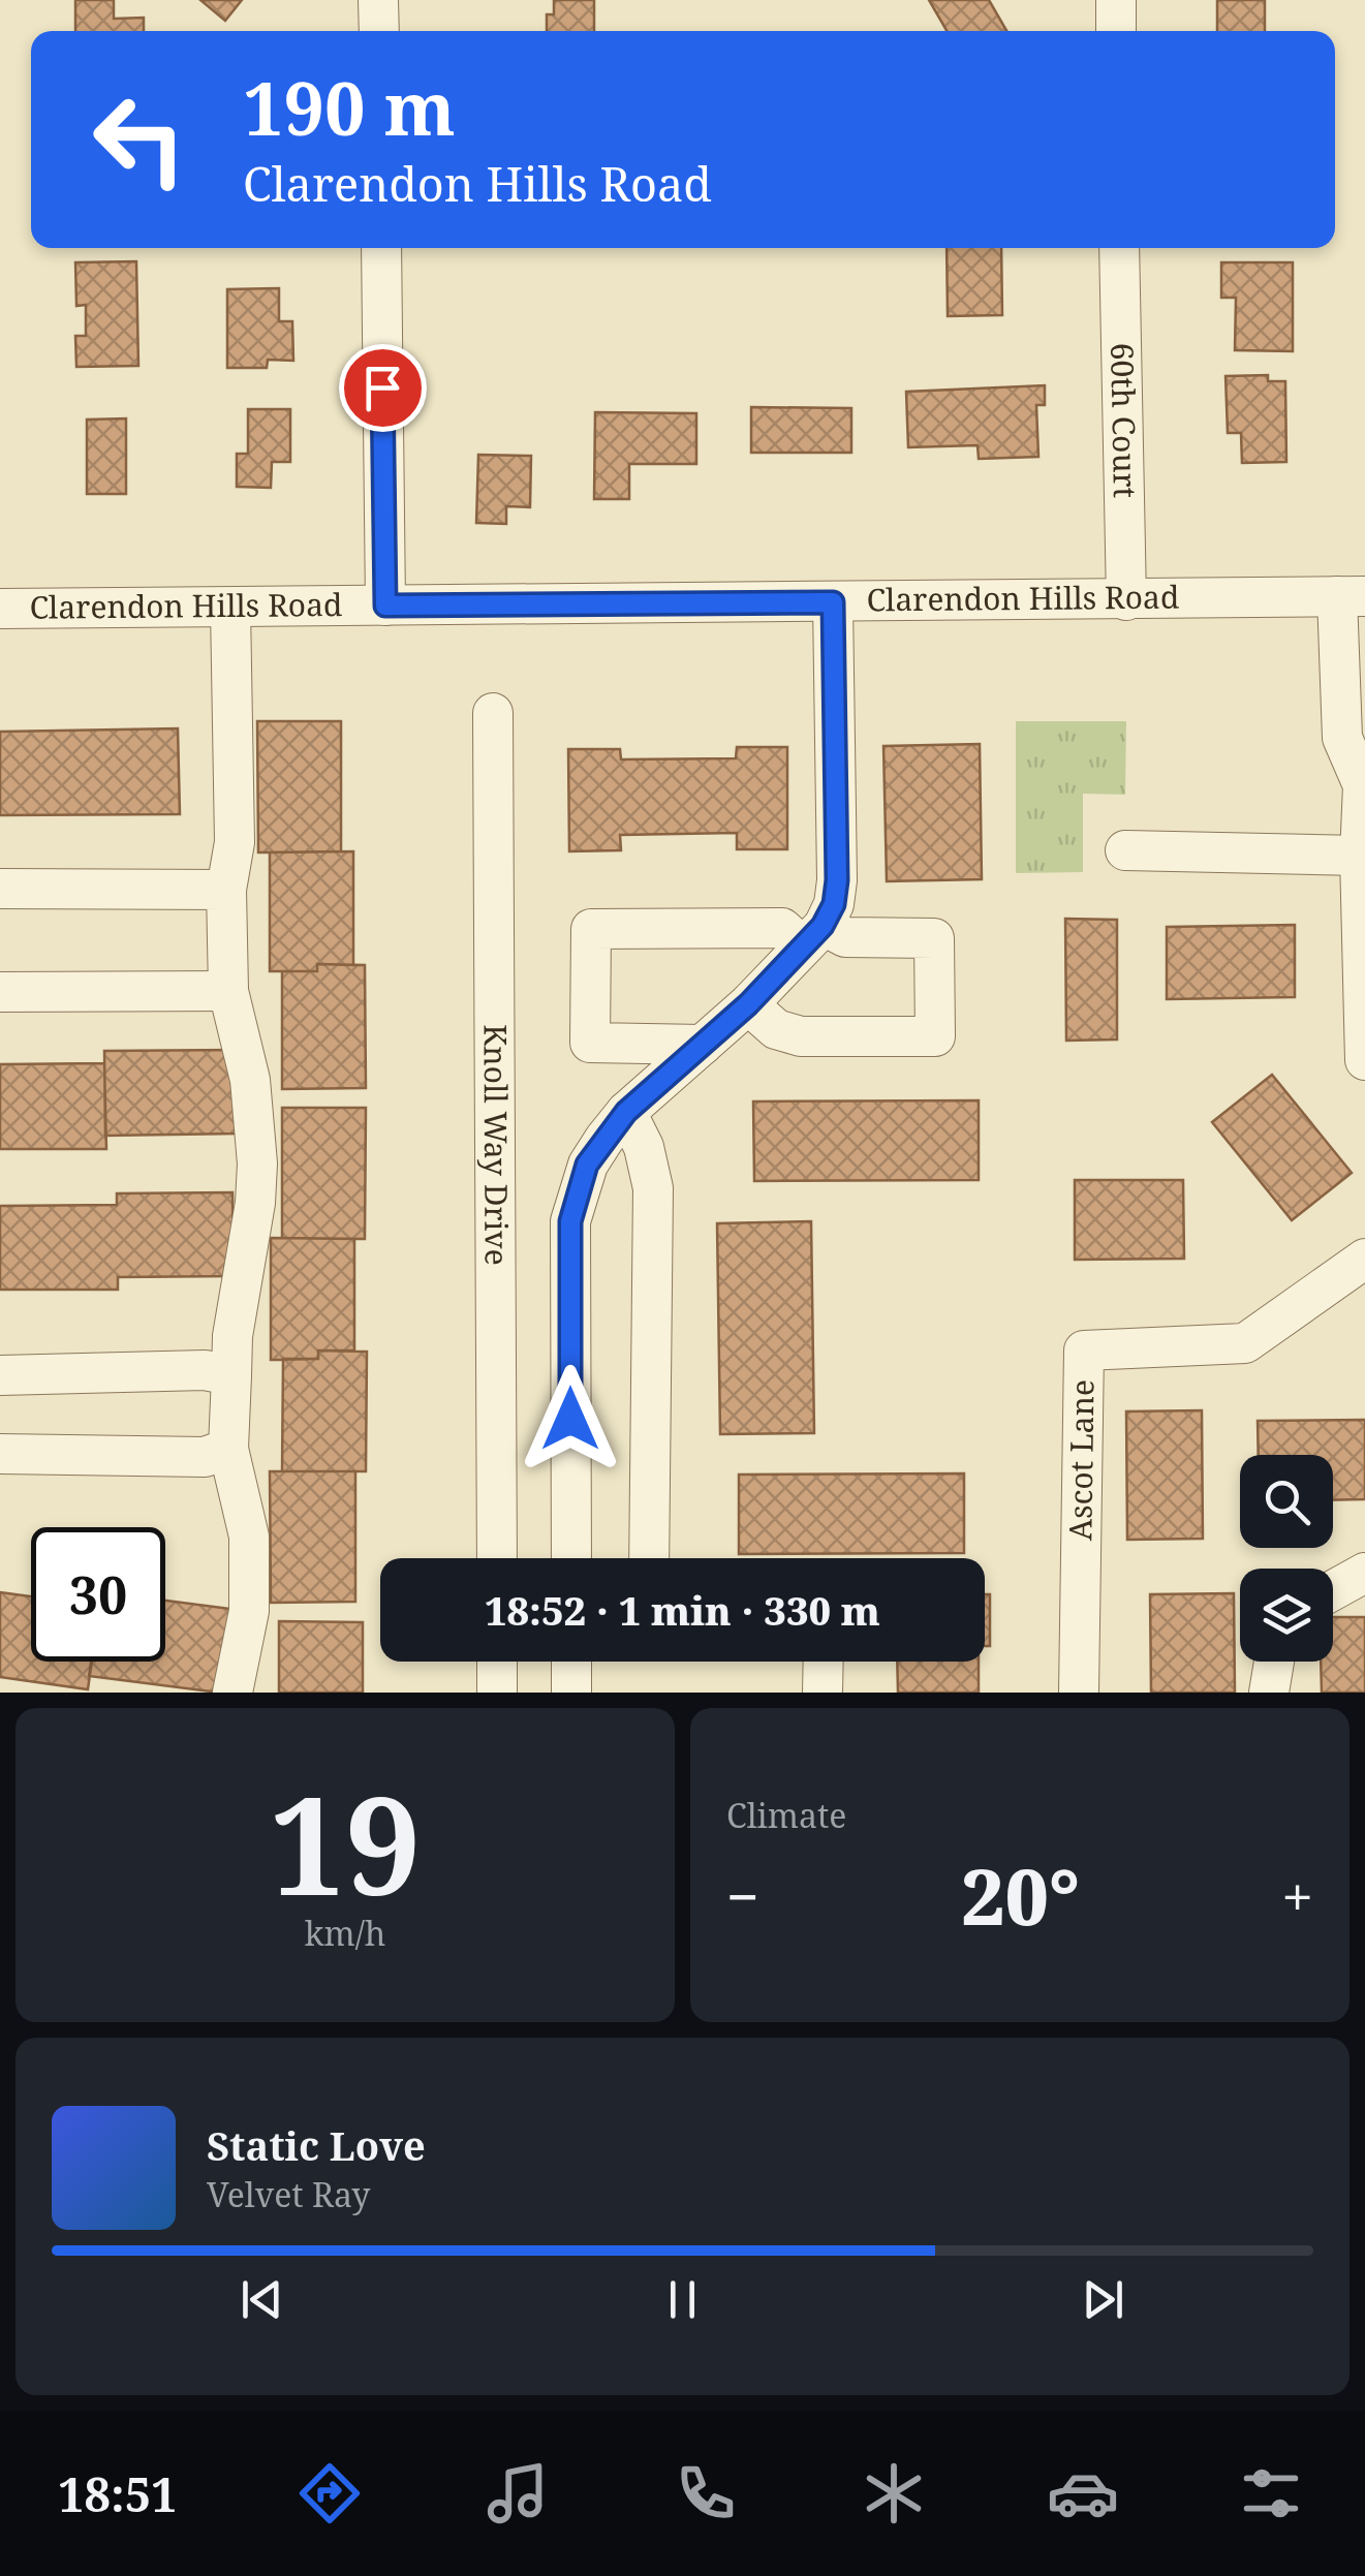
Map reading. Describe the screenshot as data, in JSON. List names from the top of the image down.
{
  "streets": {
    "street": [
      "60th Court",
      "Clarendon Hills Road",
      "Knoll Way Drive",
      "Ascot Lane"
    ]
  },
  "crossings": [
    ["60th Court", "Clarendon Hills Road"]
  ],
  "page": {
    "turn": ["190 m", "Clarendon Hills Road"],
    "limit": "30",
    "trip": "18:52 · 1 min · 330 m",
    "tile": [
      ["19", "km/h"],
      "Climate"
    ],
    "heat": ["−", "20°", "+"],
    "song": ["Static Love", "Velvet Ray"],
    "tabs": "18:51"
  }
}
